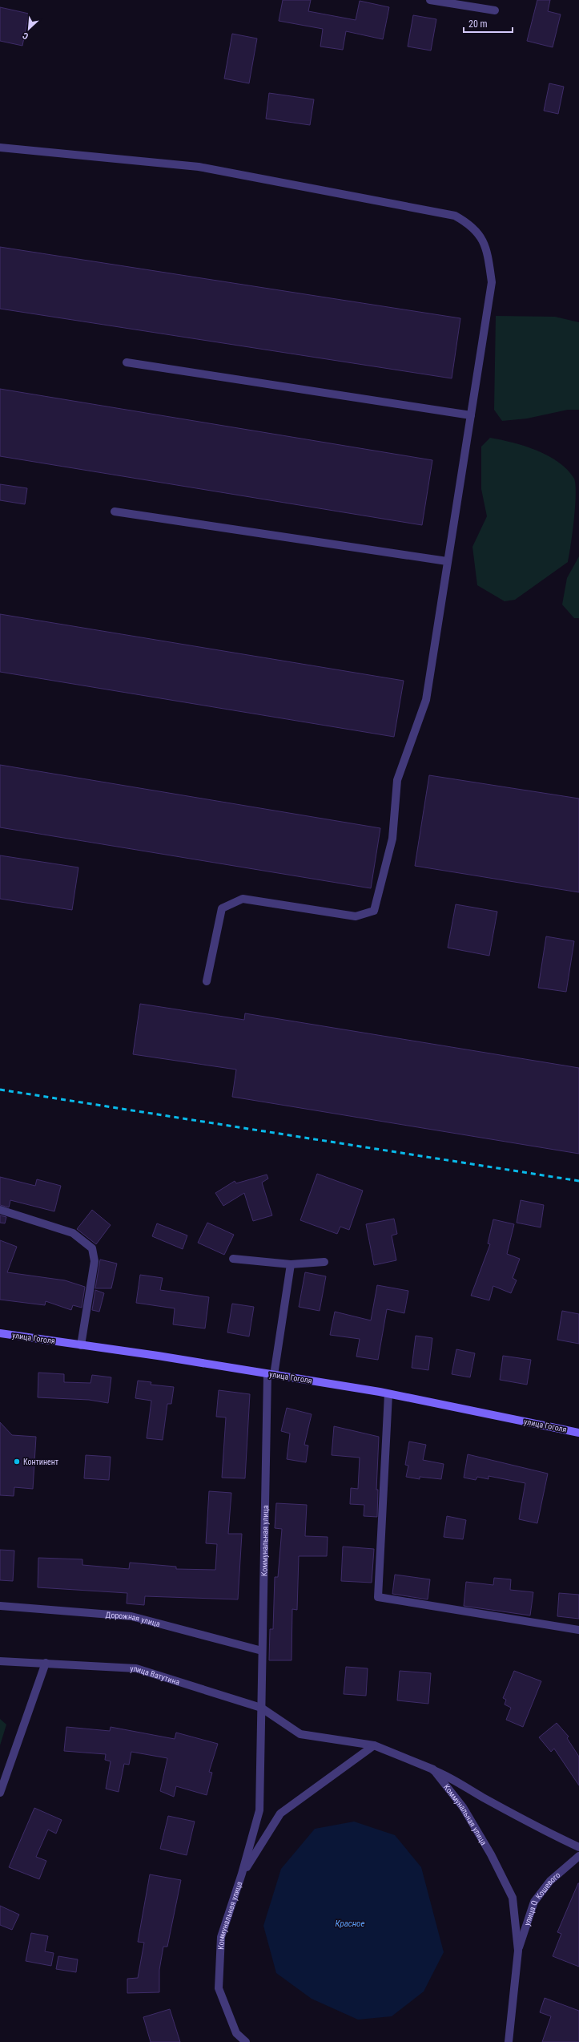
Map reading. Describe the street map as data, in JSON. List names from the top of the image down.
{
  "streets": {
    "main road": ["улица Гоголя"],
    "street": [
      "Коммунальная улица",
      "Дорожная улица",
      "улица Ватутина",
      "улица О. Кошевого"
    ]
  },
  "crossings": [
    ["улица Гоголя", "Коммунальная улица"],
    ["Коммунальная улица", "Дорожная улица"],
    ["Коммунальная улица", "улица Ватутина"],
    ["Коммунальная улица", "улица О. Кошевого"]
  ],
  "water": ["Красное"],
  "places": ["Континент"],
  "scale_bar": "20 m",
  "north": "bottom left"
}
